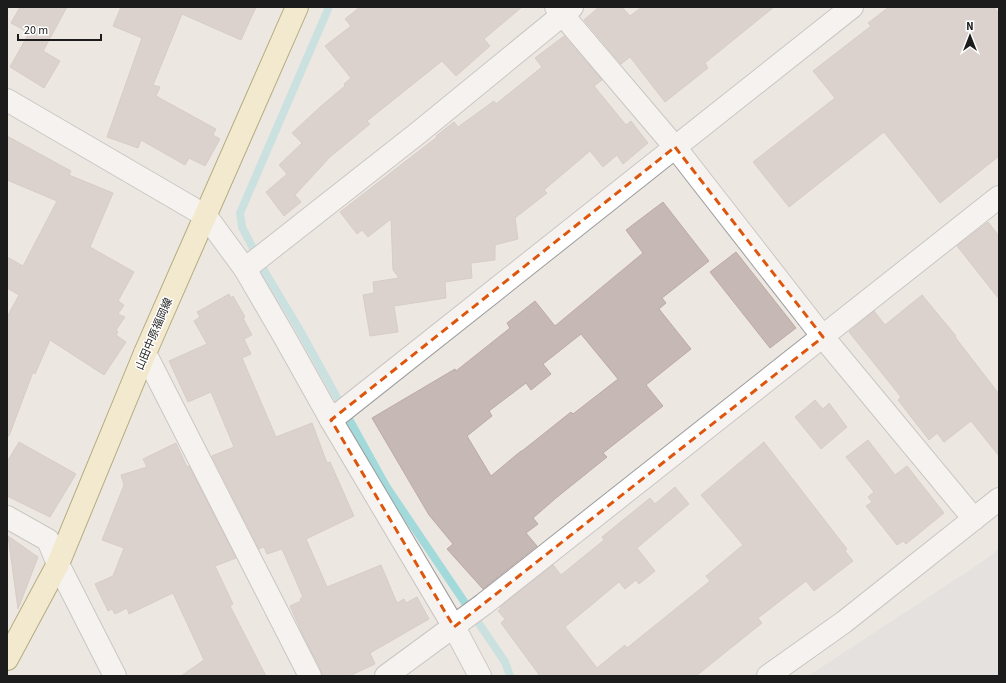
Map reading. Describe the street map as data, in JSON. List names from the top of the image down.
{
  "streets": {
    "main road": ["山田中原福岡線"]
  },
  "scale_bar": "20 m",
  "north": "top"
}
